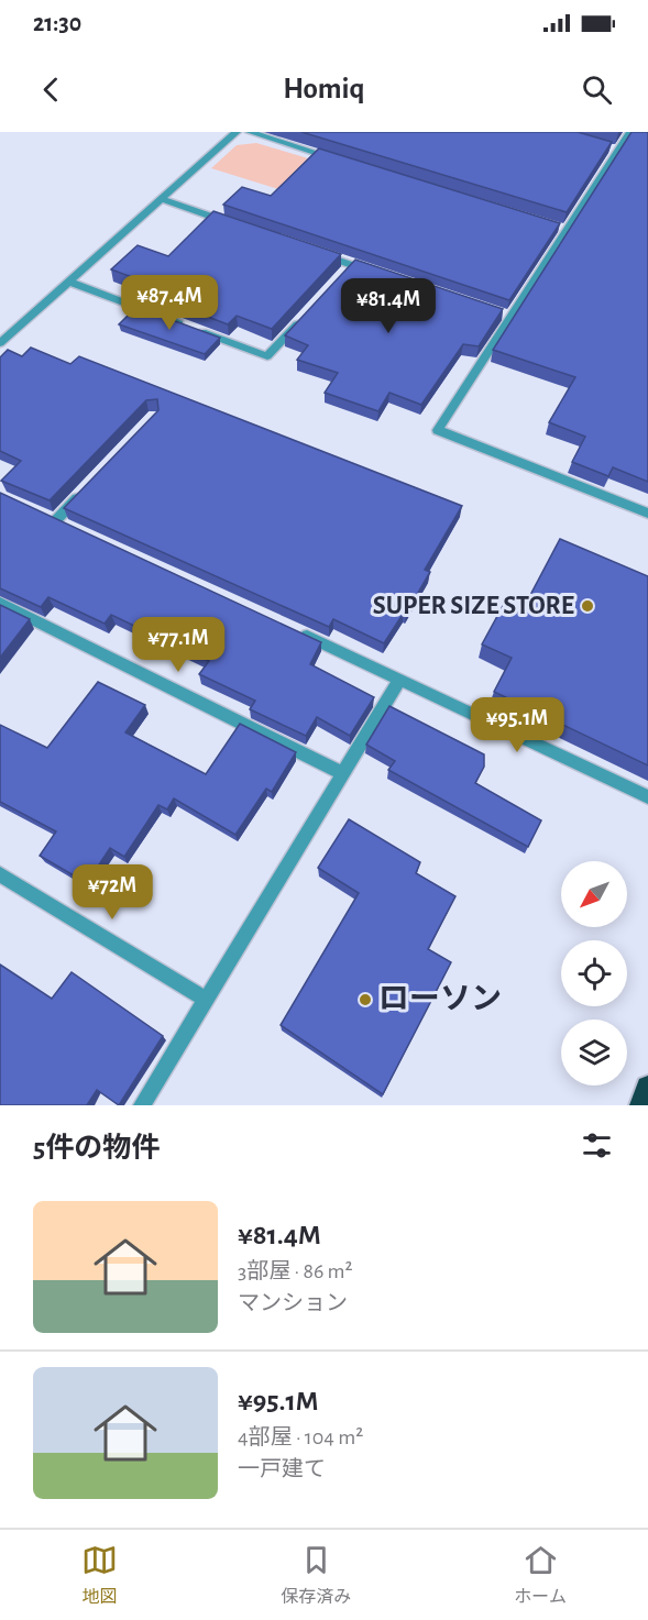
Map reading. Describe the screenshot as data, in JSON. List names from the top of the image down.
{
  "places": ["SUPER SIZE STORE", "ローソン"],
  "north": "bottom left",
  "page": {
    "status": "21:30",
    "header": "Homiq",
    "price": [
      "¥87.4M",
      "¥81.4M",
      "¥77.1M",
      "¥95.1M",
      "¥72M"
    ],
    "heading": "5件の物件",
    "list": [
      {
        "name": "¥81.4M",
        "note": "3部屋 · 86 m² · マンション"
      },
      {
        "name": "¥95.1M",
        "note": "4部屋 · 104 m² · 一戸建て"
      }
    ],
    "tabs": ["地図", "保存済み", "ホーム"]
  }
}
